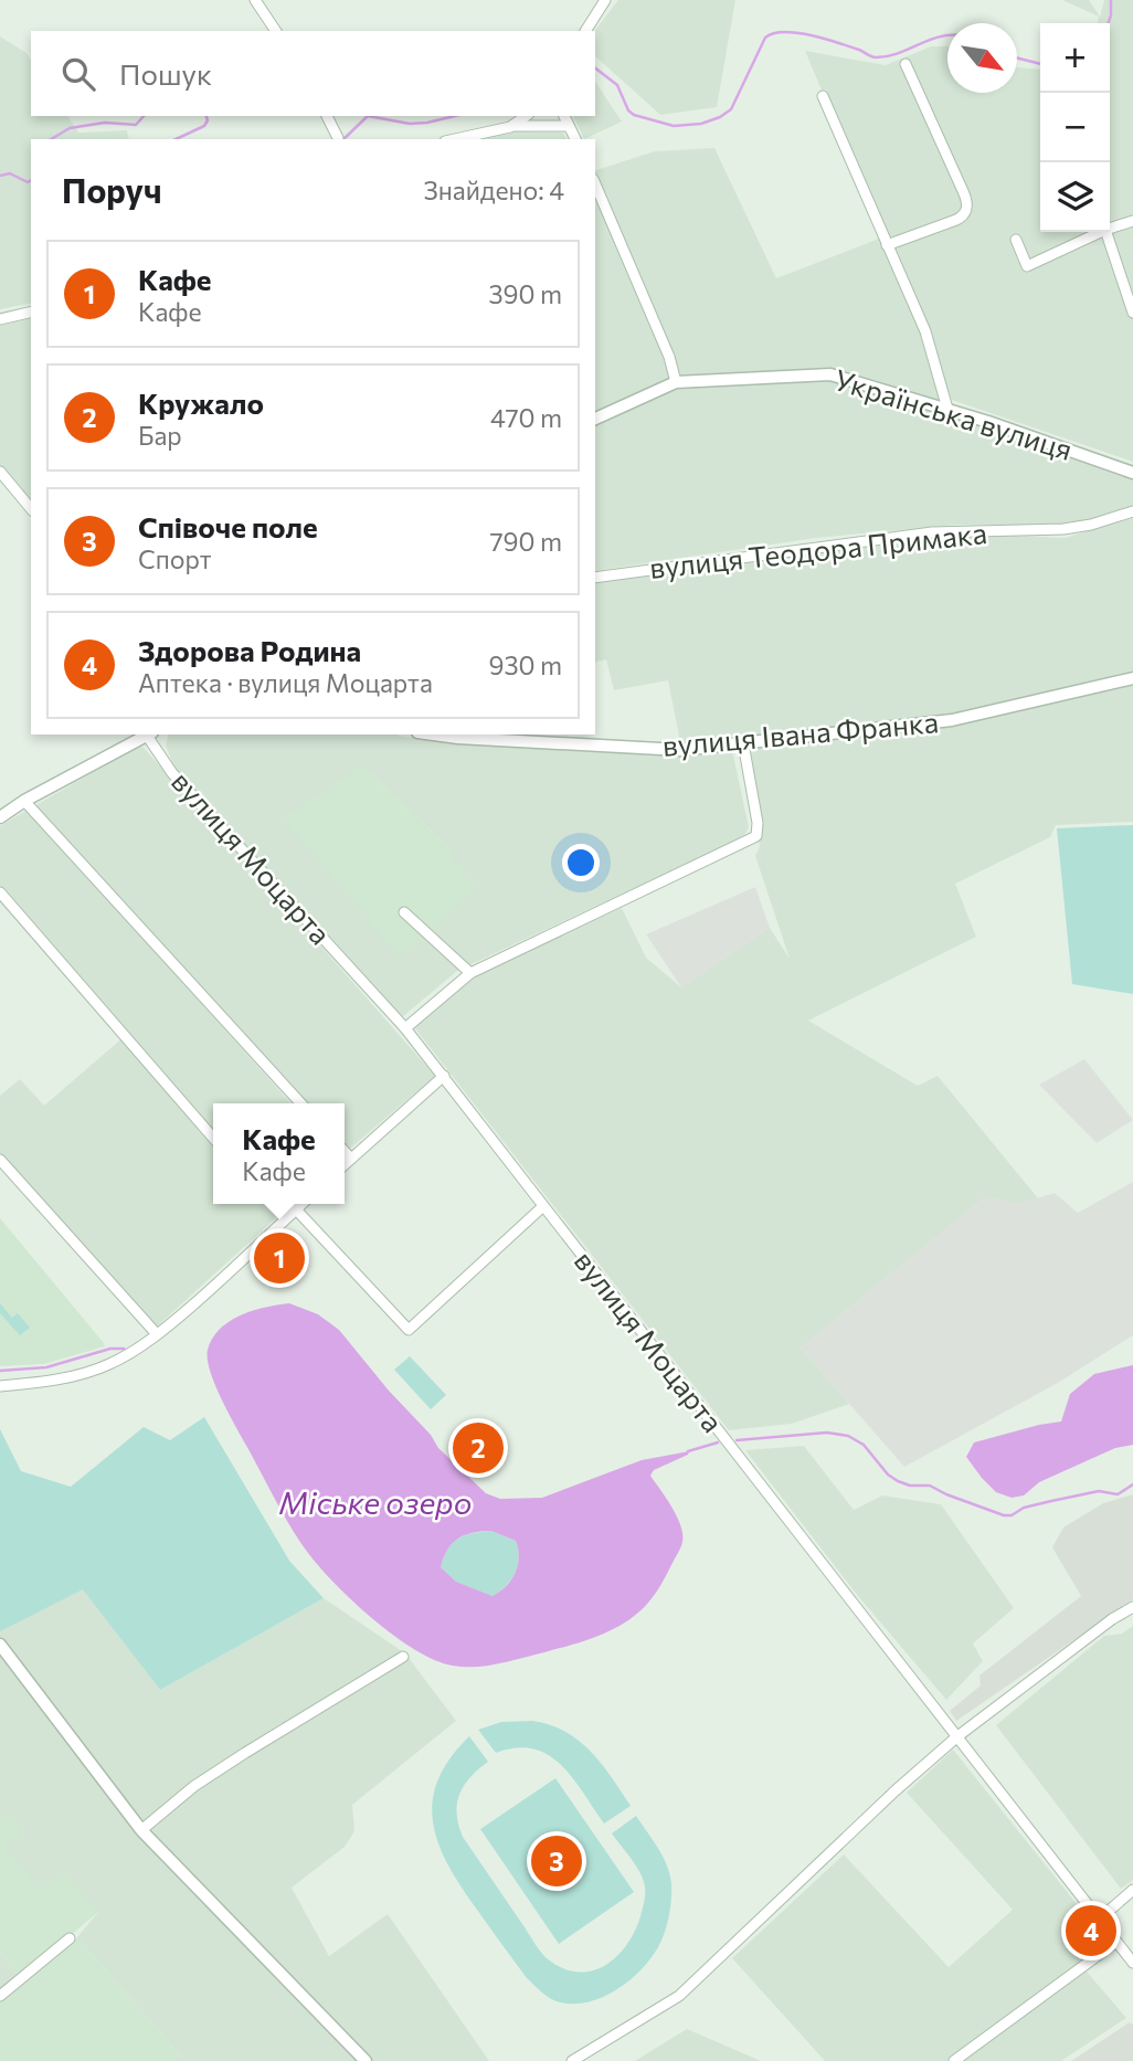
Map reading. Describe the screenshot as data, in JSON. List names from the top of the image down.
{
  "streets": {
    "street": [
      "Українська вулиця",
      "вулиця Теодора Примака",
      "вулиця Івана Франка",
      "вулиця Моцарта"
    ]
  },
  "water": ["Міське озеро"],
  "north": "bottom right",
  "page": {
    "map_buttons": ["+", "−"],
    "search": "Пошук",
    "heading": ["Поруч", "Знайдено: 4"],
    "list": [
      {
        "mark": "1",
        "name": "Кафе",
        "note": "Кафе",
        "value": "390 m"
      },
      {
        "mark": "2",
        "name": "Кружало",
        "note": "Бар",
        "value": "470 m"
      },
      {
        "mark": "3",
        "name": "Співоче поле",
        "note": "Спорт",
        "value": "790 m"
      },
      {
        "mark": "4",
        "name": "Здорова Родина",
        "note": "Аптека · вулиця Моцарта",
        "value": "930 m"
      }
    ],
    "popup": ["Кафе", "Кафе"],
    "pins": [
      "1",
      "2",
      "3",
      "4"
    ]
  }
}
